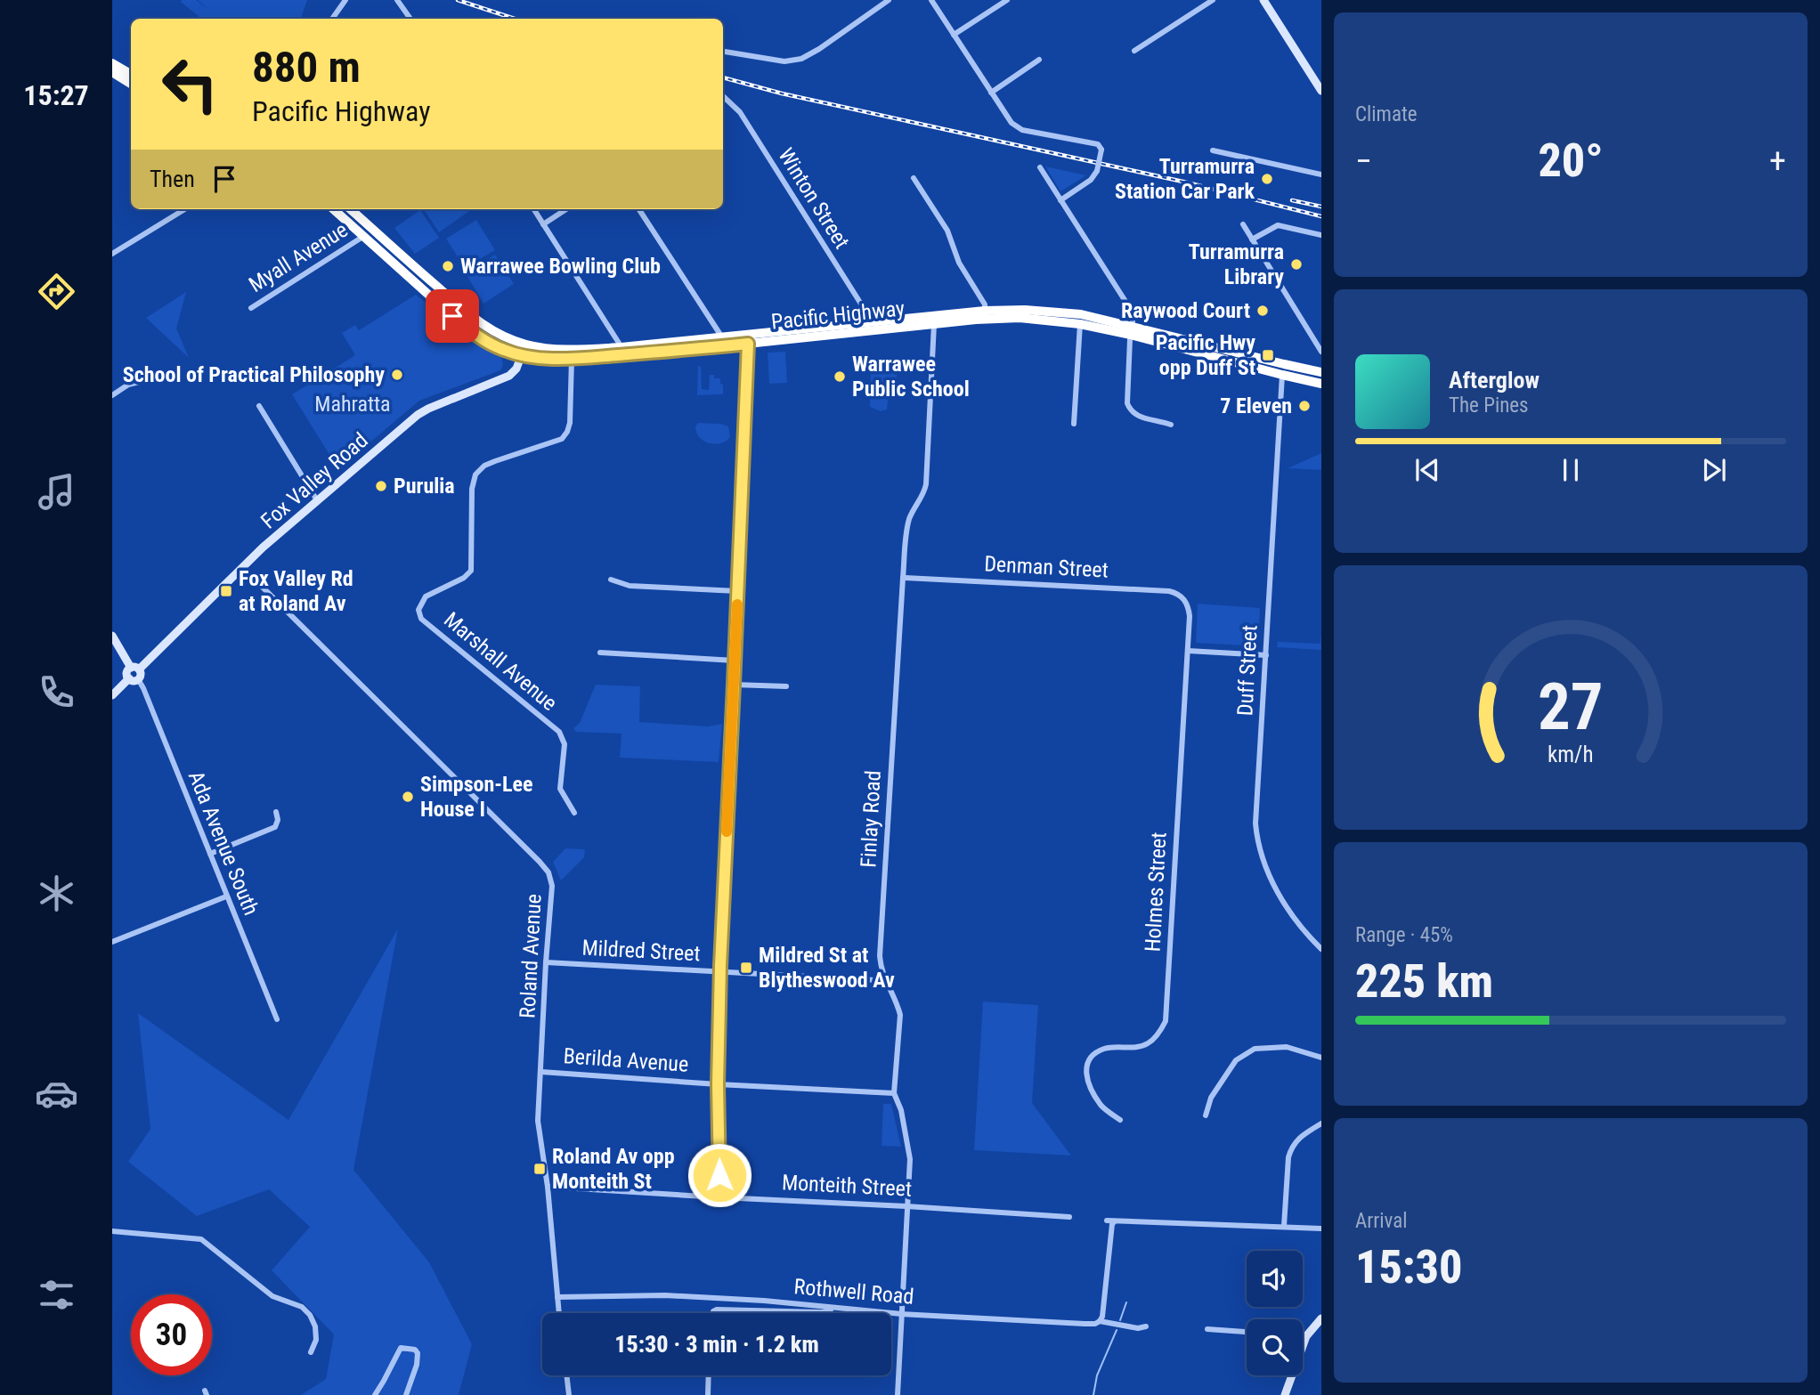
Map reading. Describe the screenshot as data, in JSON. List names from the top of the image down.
{
  "streets": {
    "highway": ["Pacific Highway"],
    "main road": ["Fox Valley Road"],
    "street": [
      "Winton Street",
      "Myall Avenue",
      "Denman Street",
      "Marshall Avenue",
      "Duff Street",
      "Finlay Road",
      "Ada Avenue South",
      "Holmes Street",
      "Mildred Street",
      "Roland Avenue",
      "Berilda Avenue",
      "Monteith Street",
      "Rothwell Road"
    ]
  },
  "crossings": [
    ["Winton Street", "Pacific Highway"],
    ["Myall Avenue", "Pacific Highway"],
    ["Pacific Highway", "Fox Valley Road"],
    ["Pacific Highway", "Marshall Avenue"],
    ["Pacific Highway", "Duff Street"],
    ["Pacific Highway", "Finlay Road"],
    ["Fox Valley Road", "Roland Avenue"],
    ["Denman Street", "Finlay Road"],
    ["Denman Street", "Holmes Street"],
    ["Finlay Road", "Mildred Street"],
    ["Finlay Road", "Berilda Avenue"],
    ["Finlay Road", "Monteith Street"],
    ["Finlay Road", "Rothwell Road"],
    ["Mildred Street", "Roland Avenue"],
    ["Roland Avenue", "Berilda Avenue"],
    ["Roland Avenue", "Monteith Street"],
    ["Roland Avenue", "Rothwell Road"]
  ],
  "parks": ["Mahratta"],
  "places": {
    "other": [
      "Turramurra Station Car Park",
      "Turramurra Library",
      "Warrawee Bowling Club",
      "Raywood Court",
      "School of Practical Philosophy",
      "Warrawee Public School",
      "7 Eleven",
      "Purulia",
      "Simpson-Lee House I"
    ],
    "transit": [
      "Pacific Hwy opp Duff St",
      "Fox Valley Rd at Roland Av",
      "Mildred St at Blytheswood Av",
      "Roland Av opp Monteith St"
    ]
  },
  "page": {
    "tabs": "15:27",
    "tile": [
      "Climate",
      ["Range · 45%", "225 km"],
      ["Arrival", "15:30"]
    ],
    "turn": ["880 m", "Pacific Highway"],
    "heat": ["−", "20°", "+"],
    "then": "Then",
    "song": ["Afterglow", "The Pines"],
    "limit": "30",
    "trip": "15:30 · 3 min · 1.2 km",
    "gauge": ["27", "km/h"]
  }
}
